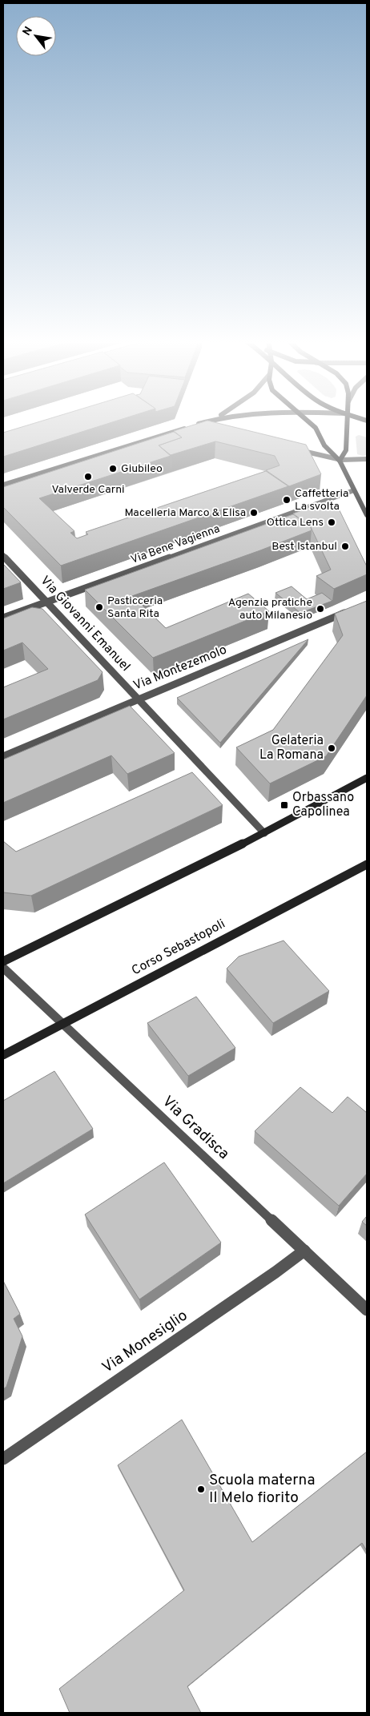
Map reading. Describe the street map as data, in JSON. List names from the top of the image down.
{
  "streets": {
    "street": [
      "Via Bene Vagienna",
      "Via Giovanni Emanuel",
      "Via Montezemolo",
      "Corso Sebastopoli",
      "Via Gradisca",
      "Via Monesiglio"
    ]
  },
  "crossings": [
    ["Via Bene Vagienna", "Via Giovanni Emanuel"],
    ["Via Giovanni Emanuel", "Via Montezemolo"],
    ["Corso Sebastopoli", "Via Gradisca"],
    ["Via Gradisca", "Via Monesiglio"]
  ],
  "places": {
    "other": [
      "Giubileo",
      "Valverde Carni",
      "Caffetteria La svolta",
      "Macelleria Marco & Elisa",
      "Ottica Lens",
      "Best Istanbul",
      "Pasticceria Santa Rita",
      "Agenzia pratiche auto Milanesio",
      "Gelateria La Romana",
      "Scuola materna Il Melo fiorito"
    ],
    "transit": ["Orbassano Capolinea"]
  },
  "north": "top left"
}
